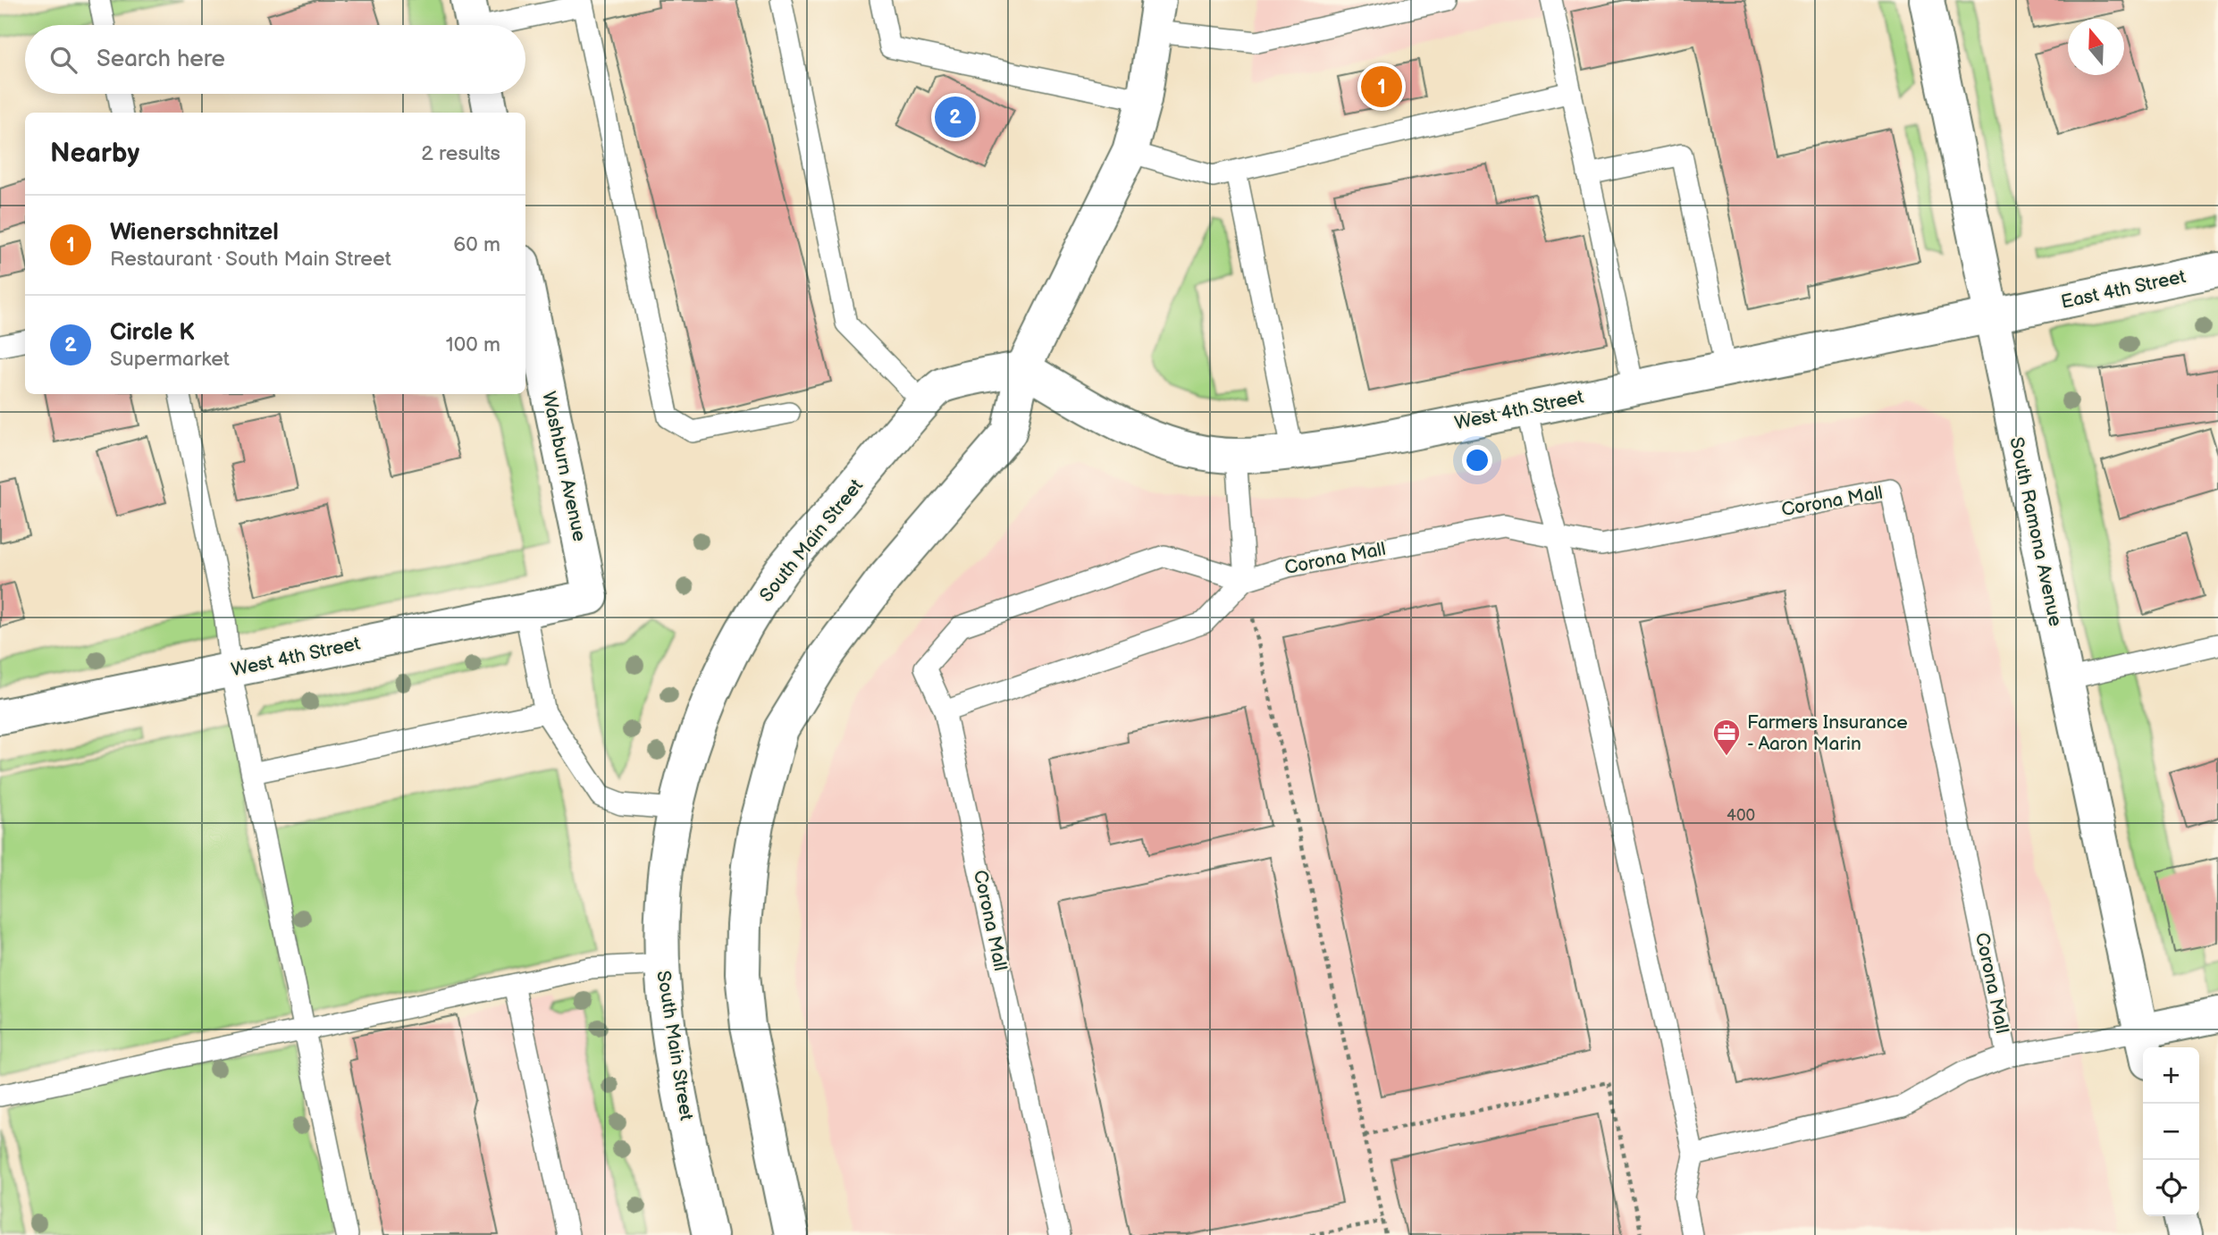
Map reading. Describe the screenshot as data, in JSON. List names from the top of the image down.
{
  "streets": {
    "street": [
      "East 4th Street",
      "West 4th Street",
      "Washburn Avenue",
      "South Ramona Avenue",
      "South Main Street"
    ],
    "lane": ["Corona Mall"]
  },
  "crossings": [
    ["East 4th Street", "West 4th Street"],
    ["West 4th Street", "Washburn Avenue"],
    ["West 4th Street", "South Ramona Avenue"],
    ["West 4th Street", "South Main Street"]
  ],
  "places": {
    "office": ["Farmers Insurance - Aaron Marin"]
  },
  "house_numbers": ["400"],
  "north": "top",
  "page": {
    "search": "Search here",
    "pins": ["1", "2"],
    "heading": ["Nearby", "2 results"],
    "list": [
      {
        "mark": "1",
        "name": "Wienerschnitzel",
        "note": "Restaurant · South Main Street",
        "value": "60 m"
      },
      {
        "mark": "2",
        "name": "Circle K",
        "note": "Supermarket",
        "value": "100 m"
      }
    ],
    "map_buttons": ["+", "−"]
  }
}
